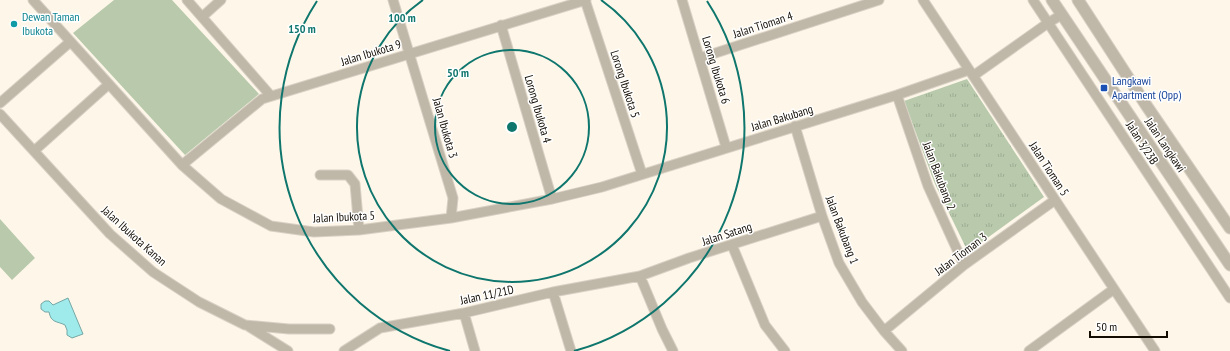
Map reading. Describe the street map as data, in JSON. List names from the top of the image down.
{
  "streets": {
    "street": [
      "Jalan Tioman 4",
      "Jalan Ibukota 9",
      "Lorong Ibukota 6",
      "Lorong Ibukota 5",
      "Lorong Ibukota 4",
      "Jalan Bakubang",
      "Jalan Ibukota 3",
      "Jalan 3/23B",
      "Jalan Langkawi",
      "Jalan Tioman 5",
      "Jalan Bakubang 2",
      "Jalan Ibukota 5",
      "Jalan Bakubang 1",
      "Jalan Satang",
      "Jalan Ibukota Kanan",
      "Jalan Tioman 3",
      "Jalan 11/21D"
    ]
  },
  "crossings": [
    ["Jalan Tioman 4", "Lorong Ibukota 6"],
    ["Jalan Ibukota 9", "Lorong Ibukota 5"],
    ["Jalan Ibukota 9", "Lorong Ibukota 4"],
    ["Jalan Ibukota 9", "Jalan Ibukota 3"],
    ["Jalan Ibukota 9", "Jalan Ibukota 5"],
    ["Lorong Ibukota 6", "Jalan Bakubang"],
    ["Lorong Ibukota 5", "Jalan Bakubang"],
    ["Lorong Ibukota 4", "Jalan Ibukota 5"],
    ["Jalan Bakubang", "Jalan 3/23B"],
    ["Jalan Bakubang", "Jalan Langkawi"],
    ["Jalan Bakubang", "Jalan Tioman 5"],
    ["Jalan Bakubang", "Jalan Bakubang 2"],
    ["Jalan Bakubang", "Jalan Ibukota 5"],
    ["Jalan Bakubang", "Jalan Bakubang 1"],
    ["Jalan Ibukota 3", "Jalan Ibukota 5"],
    ["Jalan Tioman 5", "Jalan Tioman 3"],
    ["Jalan Bakubang 2", "Jalan Tioman 3"],
    ["Jalan Bakubang 1", "Jalan Satang"],
    ["Jalan Bakubang 1", "Jalan Tioman 3"],
    ["Jalan Satang", "Jalan 11/21D"]
  ],
  "places": {
    "other": ["Dewan Taman Ibukota"],
    "transit": ["Langkawi Apartment (Opp)"]
  },
  "scale_bar": "50 m",
  "rings": ["100 m", "150 m", "50 m"]
}
